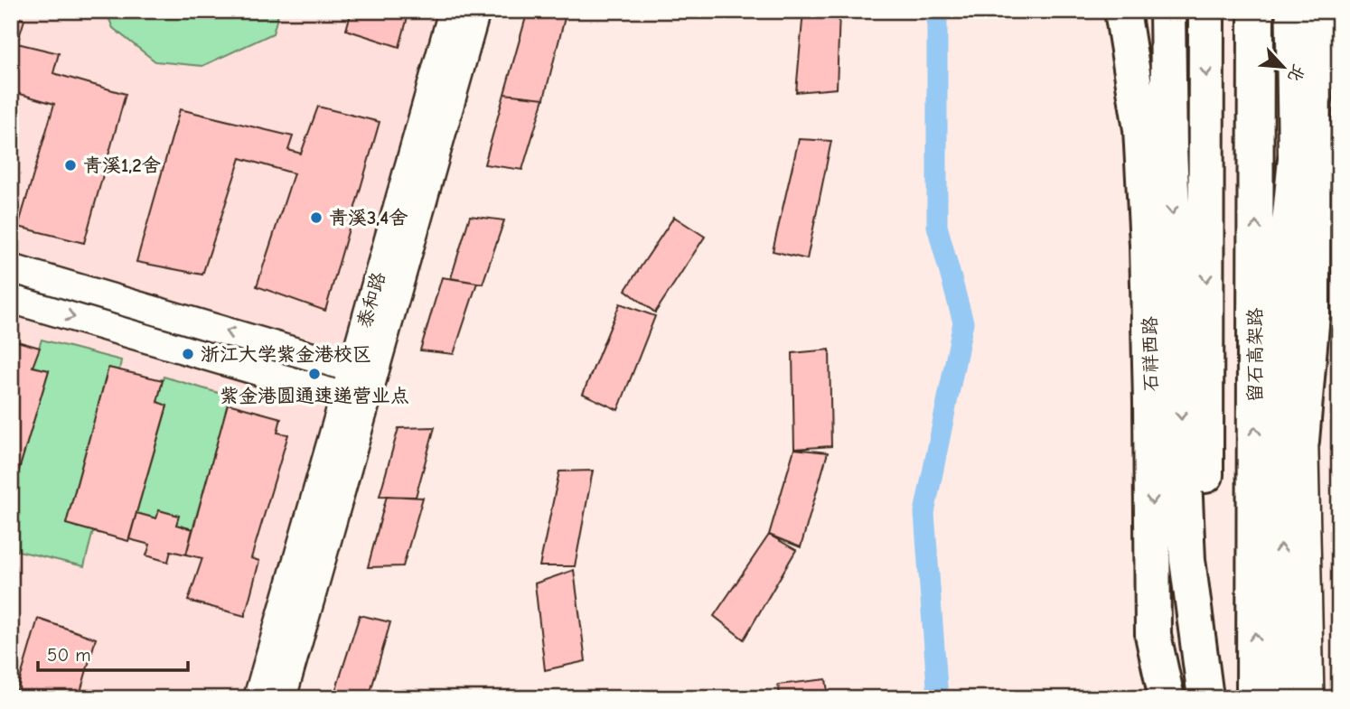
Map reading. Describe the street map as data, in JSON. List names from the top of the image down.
{
  "streets": {
    "highway": ["石祥西路", "留石高架路"],
    "street": ["泰和路"]
  },
  "places": [
    "青溪1,2舍",
    "青溪3,4舍",
    "浙江大学紫金港校区",
    "紫金港圆通速递营业点"
  ],
  "scale_bar": "50 m",
  "north": "bottom right"
}
